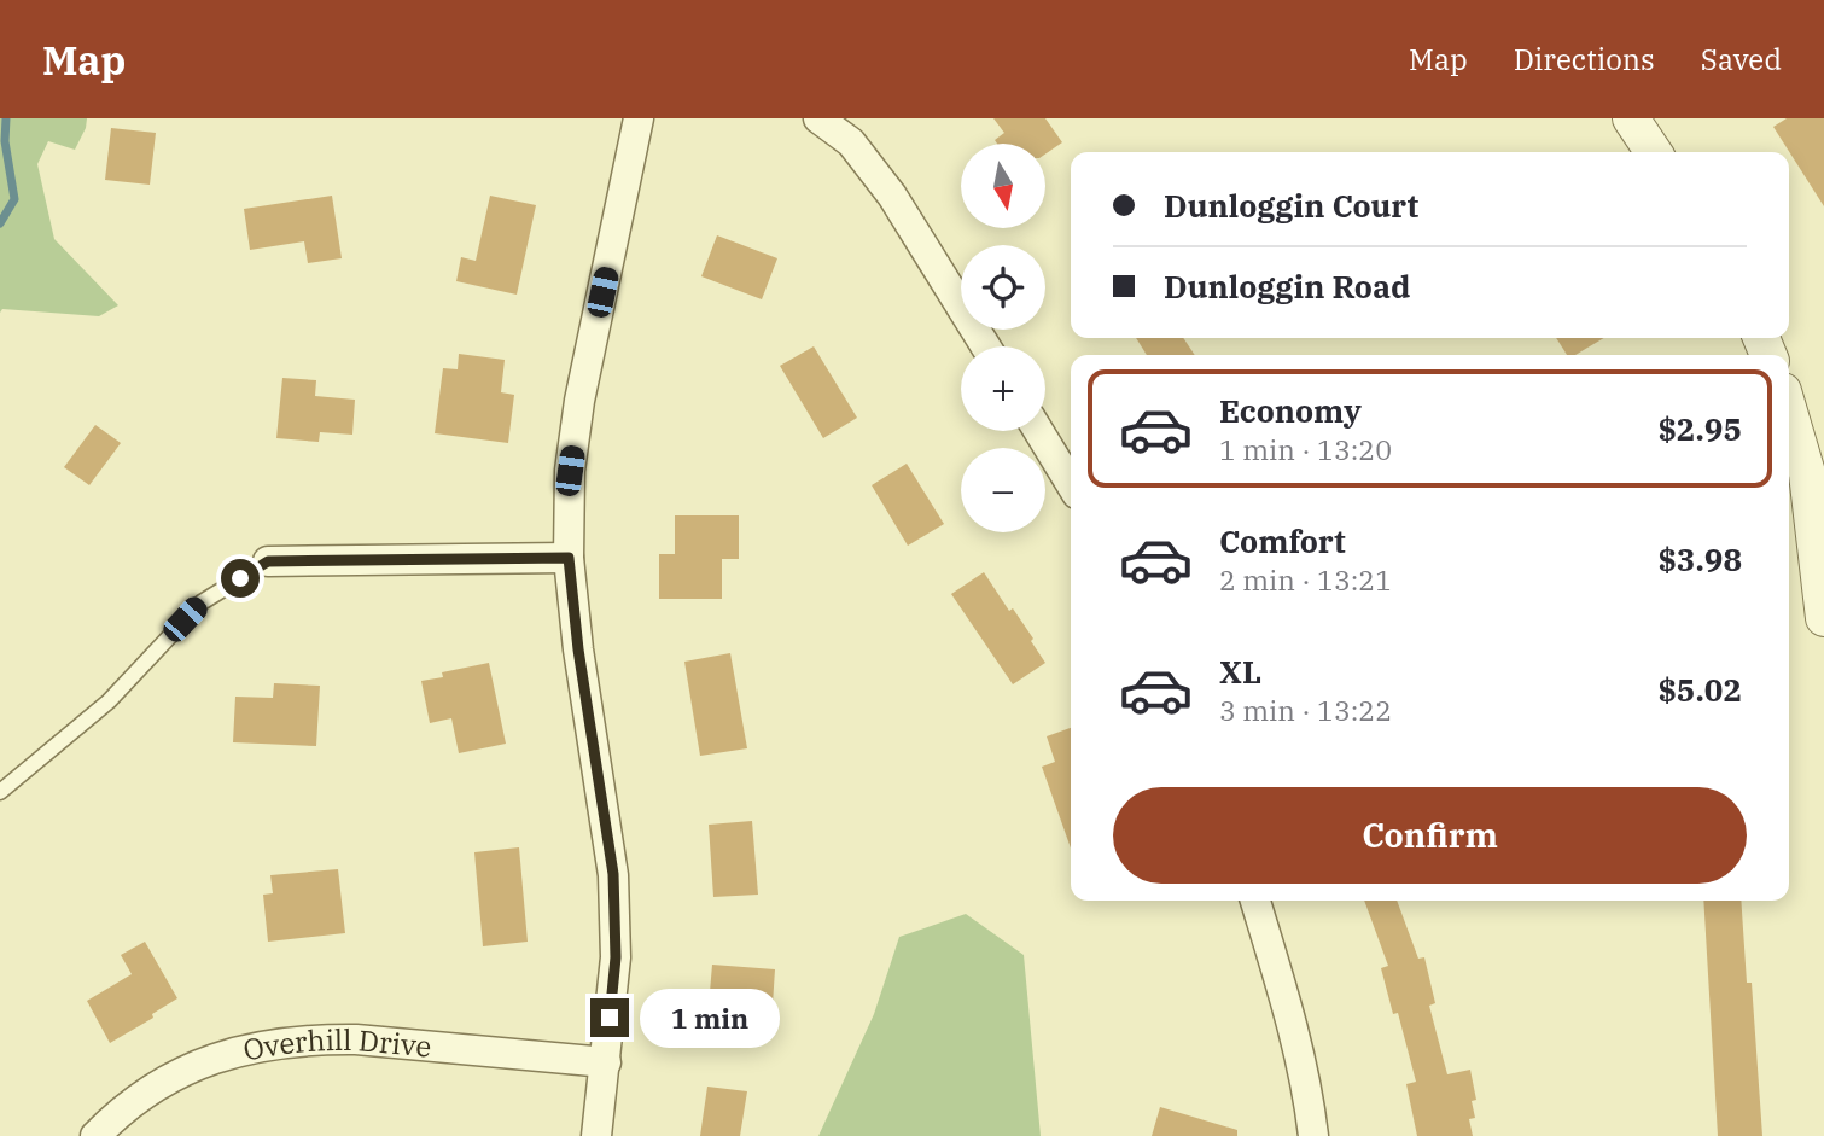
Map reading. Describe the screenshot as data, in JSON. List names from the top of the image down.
{
  "streets": {
    "street": ["Overhill Drive"]
  },
  "north": "bottom",
  "page": {
    "header": "Map",
    "nav": ["Map", "Directions", "Saved"],
    "map_buttons": ["+", "−"],
    "banner": ["Dunloggin Court", "Dunloggin Road"],
    "list": [
      {
        "name": "Economy",
        "note": "1 min · 13:20",
        "value": "$2.95"
      },
      {
        "name": "Comfort",
        "note": "2 min · 13:21",
        "value": "$3.98"
      },
      {
        "name": "XL",
        "note": "3 min · 13:22",
        "value": "$5.02"
      }
    ],
    "buttons": "Confirm",
    "bubble": "1 min"
  }
}
